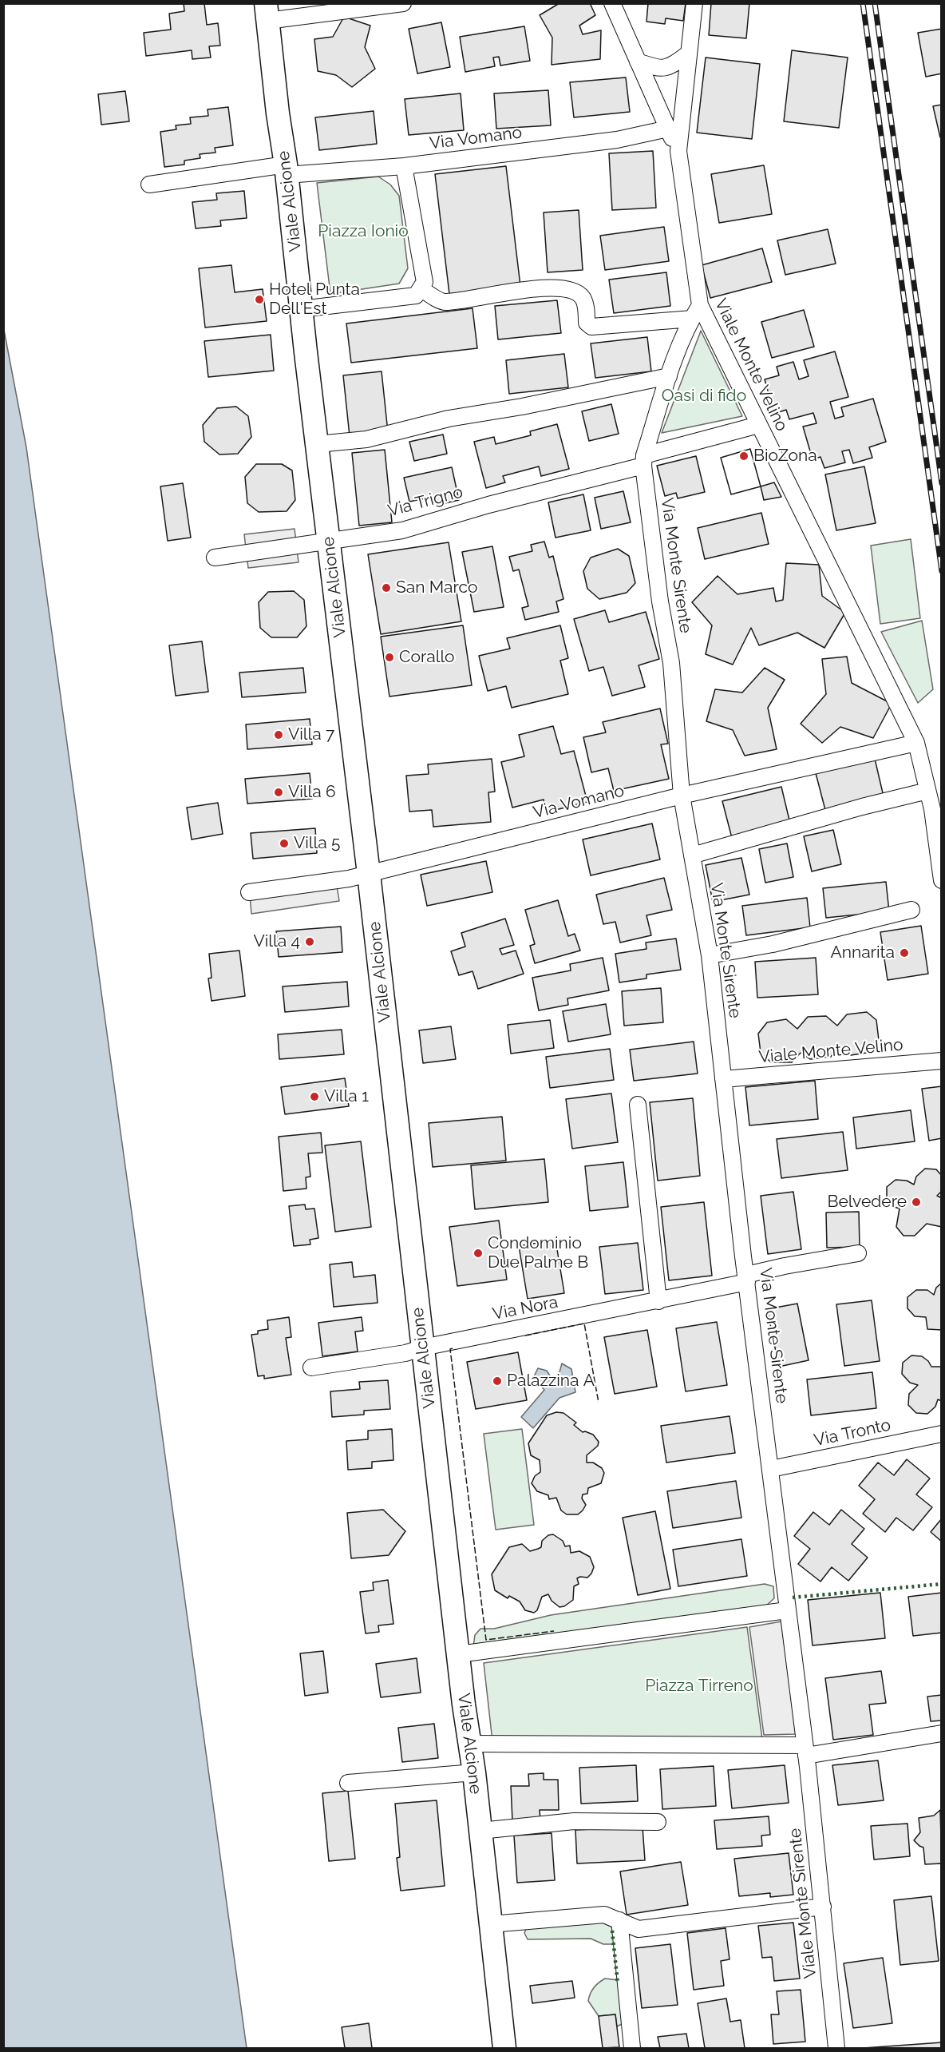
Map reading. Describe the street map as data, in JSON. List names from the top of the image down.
{
  "streets": {
    "street": [
      "Via Vomano",
      "Viale Alcione",
      "Viale Monte Velino",
      "Via Trigno",
      "Via Monte Sirente",
      "Via Nora",
      "Via Tronto",
      "Viale Monte Sirente"
    ]
  },
  "crossings": [
    ["Via Vomano", "Viale Alcione"],
    ["Via Vomano", "Viale Monte Velino"],
    ["Via Vomano", "Via Monte Sirente"],
    ["Viale Alcione", "Via Trigno"],
    ["Viale Alcione", "Via Nora"],
    ["Viale Monte Velino", "Via Trigno"],
    ["Viale Monte Velino", "Via Monte Sirente"],
    ["Via Trigno", "Via Monte Sirente"],
    ["Via Monte Sirente", "Via Nora"],
    ["Via Monte Sirente", "Via Tronto"],
    ["Via Monte Sirente", "Viale Monte Sirente"]
  ],
  "parks": ["Piazza Ionio", "Oasi di fido", "Piazza Tirreno"],
  "places": [
    "Hotel Punta Dell'Est",
    "BioZona",
    "San Marco",
    "Corallo",
    "Villa 7",
    "Villa 6",
    "Villa 5",
    "Villa 4",
    "Annarita",
    "Villa 1",
    "Belvedere",
    "Condominio Due Palme B",
    "Palazzina A"
  ]
}
